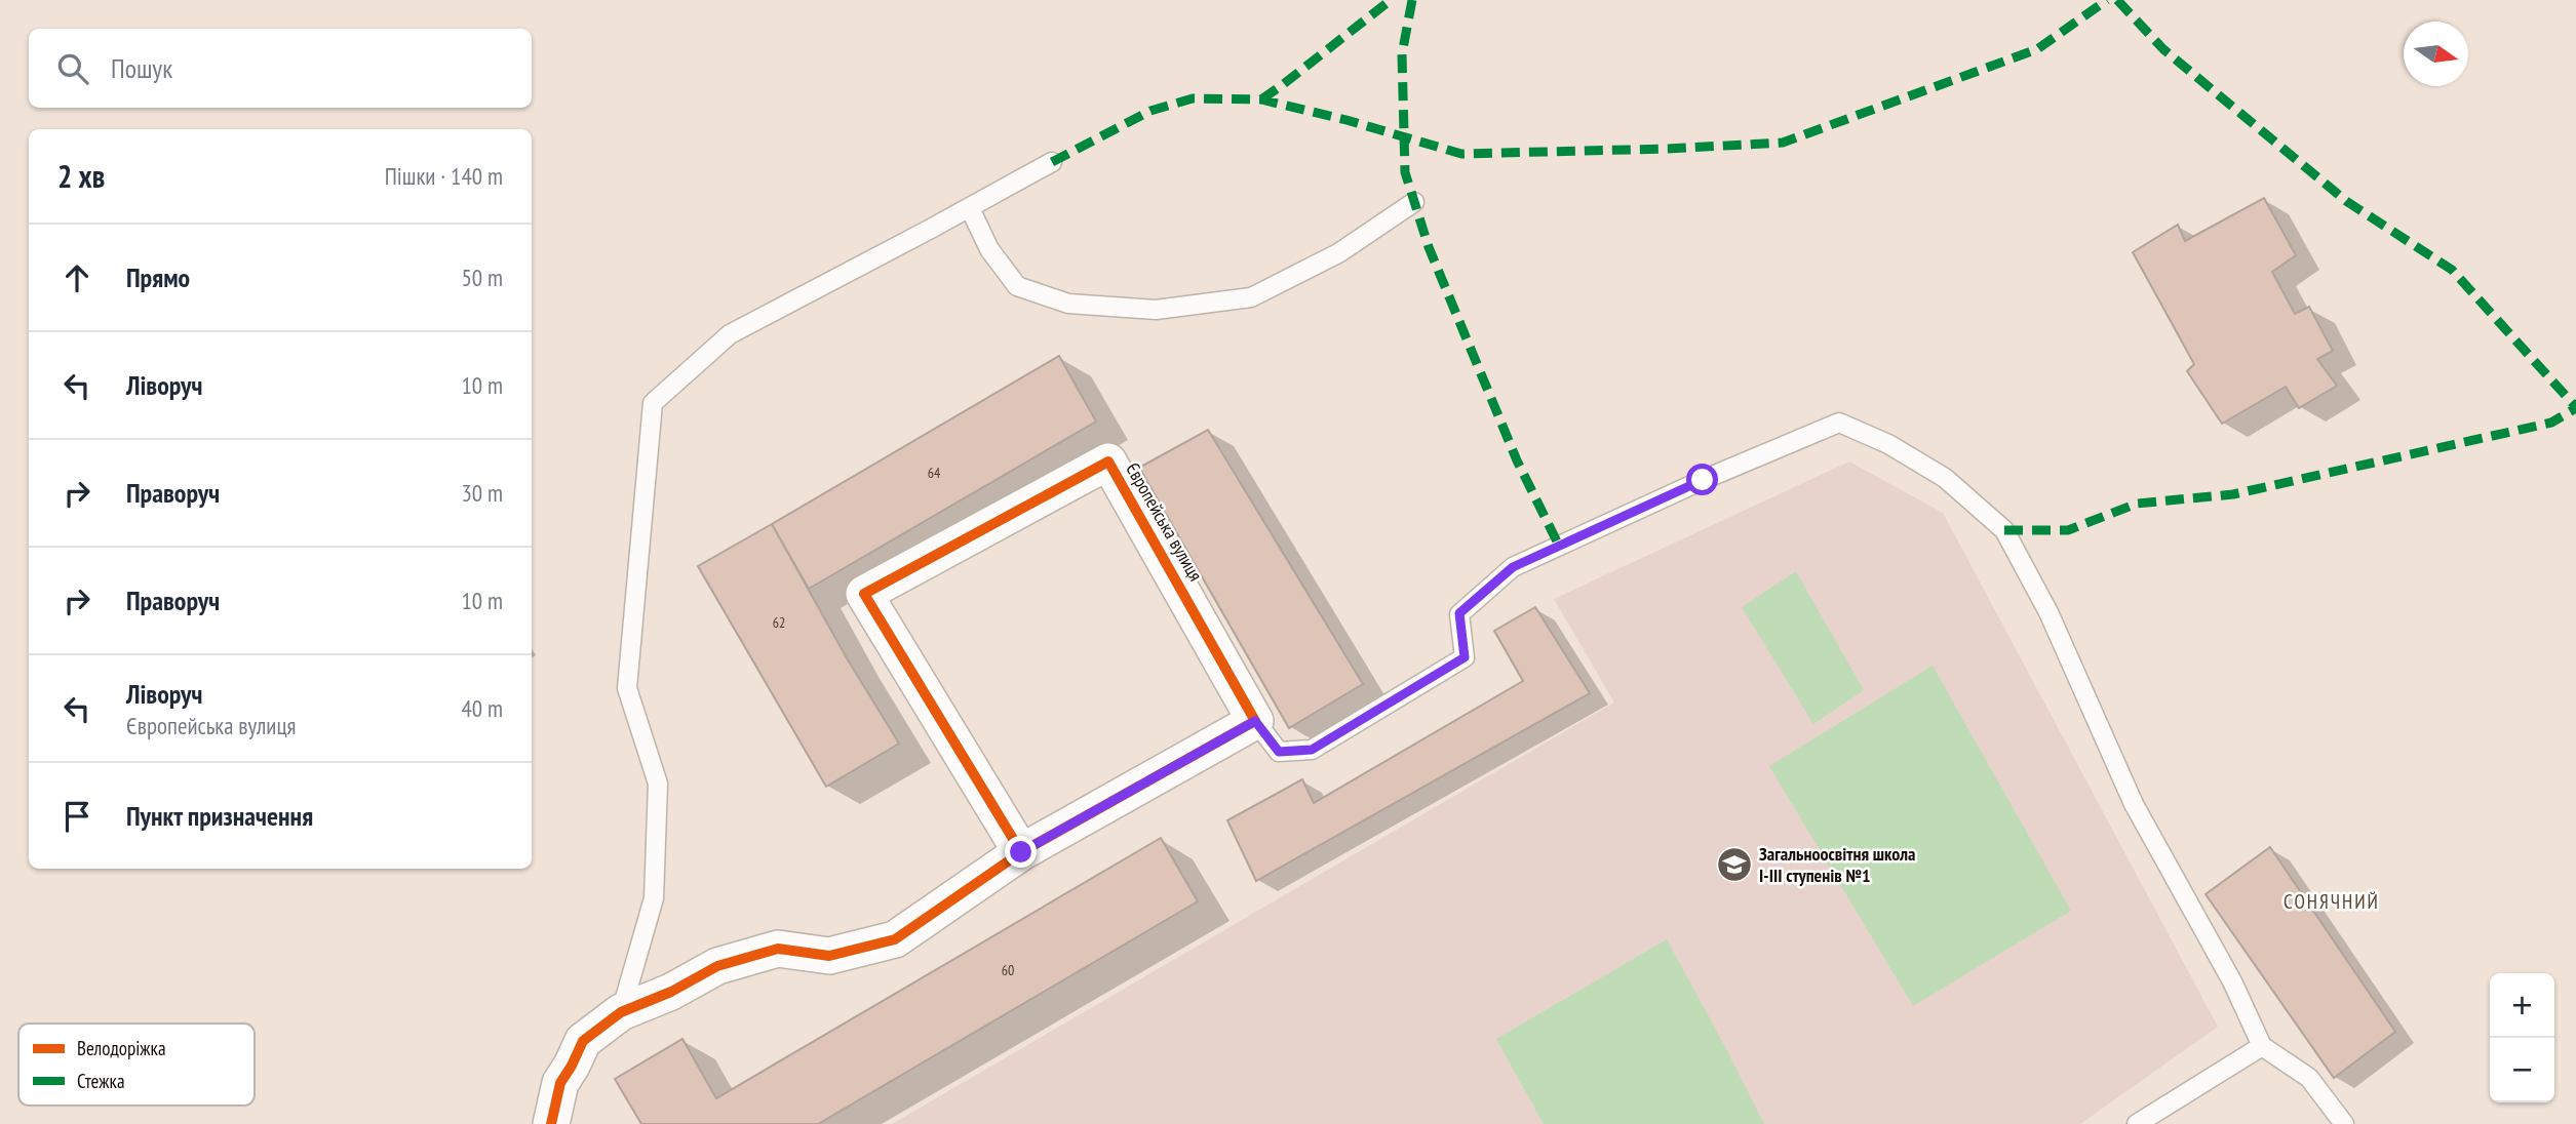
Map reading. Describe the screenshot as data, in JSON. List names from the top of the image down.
{
  "streets": {
    "street": ["Європейська вулиця"]
  },
  "districts": ["СОНЯЧНИЙ"],
  "places": {
    "school or university": ["Загальноосвітня школа І-ІІІ ступенів №1"]
  },
  "house_numbers": ["64", "62", "60"],
  "legend": ["Велодоріжка", "Стежка"],
  "north": "right",
  "page": {
    "search": "Пошук",
    "heading": ["2 хв", "Пішки · 140 m"],
    "list": [
      ["Прямо", "50 m"],
      ["Ліворуч", "10 m"],
      ["Праворуч", "30 m"],
      ["Праворуч", "10 m"],
      ["Ліворуч", "Європейська вулиця", "40 m"],
      "Пункт призначення"
    ],
    "map_buttons": ["+", "−"]
  }
}
